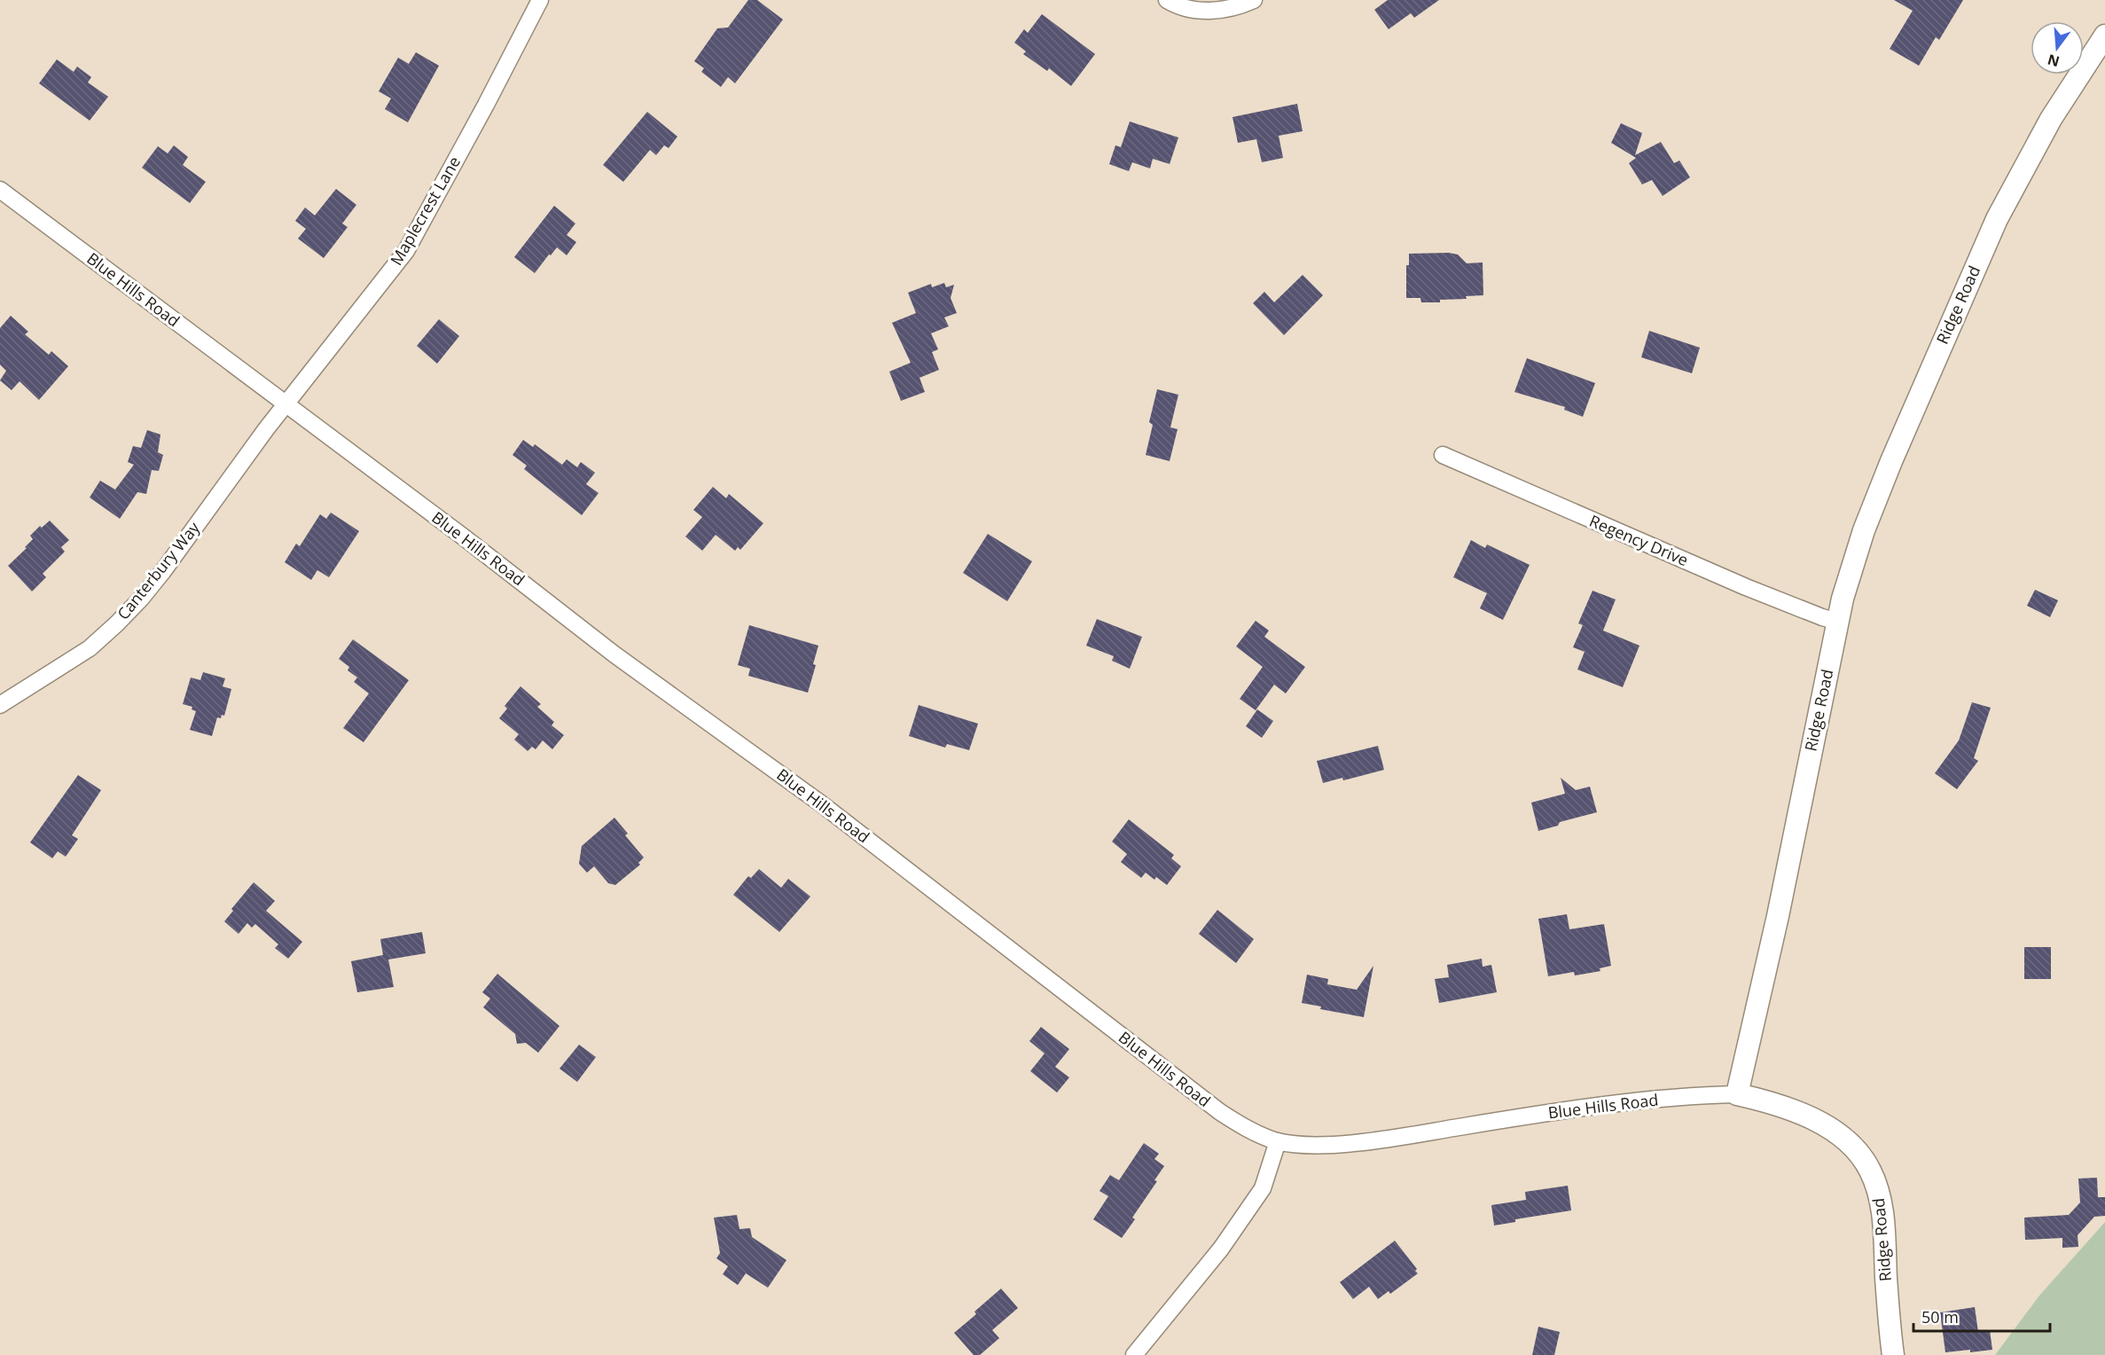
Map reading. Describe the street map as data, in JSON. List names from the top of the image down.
{
  "streets": {
    "street": [
      "Maplecrest Lane",
      "Blue Hills Road",
      "Ridge Road",
      "Regency Drive",
      "Canterbury Way"
    ]
  },
  "crossings": [
    ["Maplecrest Lane", "Blue Hills Road"],
    ["Maplecrest Lane", "Canterbury Way"],
    ["Blue Hills Road", "Ridge Road"],
    ["Blue Hills Road", "Canterbury Way"],
    ["Ridge Road", "Regency Drive"]
  ],
  "scale_bar": "50 m",
  "north": "bottom"
}
